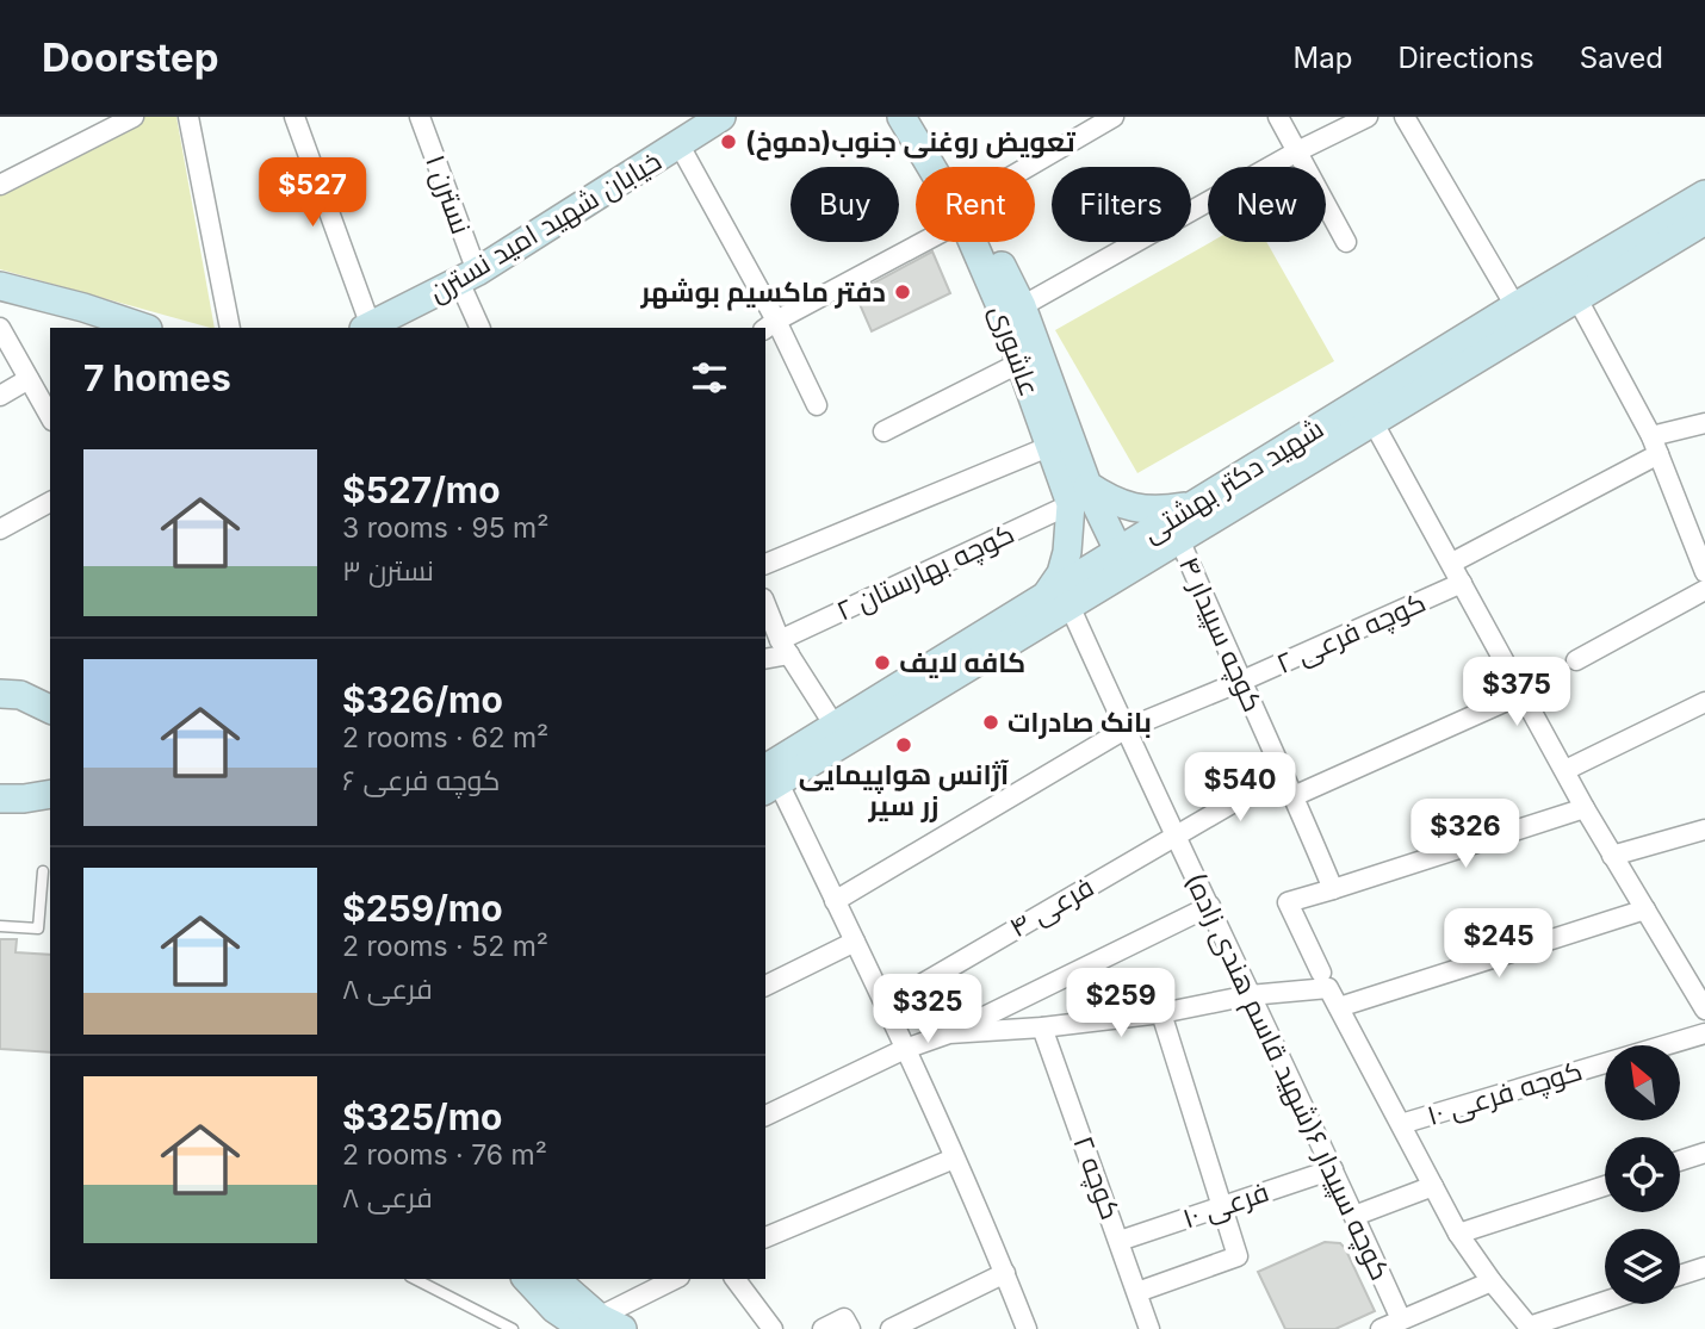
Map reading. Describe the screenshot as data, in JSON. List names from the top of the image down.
{
  "streets": {
    "main road": ["خیابان شهید امید نسترن", "عاشوری", "شهید دکتر بهشتی"],
    "street": [
      "نسترن ۱",
      "کوچه بهارستان ۲",
      "کوچه فرعی ۲",
      "کوچه سپیدار ۴",
      "فرعی ۴",
      "کوچه سپیدار ۶(شهید قاسم هندی زاده)",
      "کوچه فرعی ۱۰",
      "کوچه ۲",
      "فرعی ۱۰"
    ]
  },
  "crossings": [
    ["نسترن ۱", "خیابان شهید امید نسترن"],
    ["عاشوری", "شهید دکتر بهشتی"],
    ["عاشوری", "کوچه بهارستان ۲"],
    ["عاشوری", "کوچه سپیدار ۶(شهید قاسم هندی زاده)"],
    ["شهید دکتر بهشتی", "کوچه سپیدار ۴"],
    ["شهید دکتر بهشتی", "کوچه سپیدار ۶(شهید قاسم هندی زاده)"],
    ["کوچه فرعی ۲", "کوچه سپیدار ۴"],
    ["کوچه فرعی ۲", "کوچه سپیدار ۶(شهید قاسم هندی زاده)"],
    ["کوچه سپیدار ۴", "فرعی ۴"],
    ["فرعی ۴", "کوچه سپیدار ۶(شهید قاسم هندی زاده)"],
    ["کوچه سپیدار ۶(شهید قاسم هندی زاده)", "فرعی ۱۰"],
    ["کوچه ۲", "فرعی ۱۰"]
  ],
  "places": [
    "تعويض روغنی جنوب(دموخ)",
    "دفتر ماکسیم بوشهر",
    "کافه لایف",
    "بانک صادرات",
    "آژانس هواپیمایی زر سیر"
  ],
  "north": "top left",
  "page": {
    "header": "Doorstep",
    "nav": ["Map", "Directions", "Saved"],
    "price": [
      "$527",
      "$375",
      "$540",
      "$326",
      "$245",
      "$259",
      "$325"
    ],
    "chip": [
      "Buy",
      "Rent",
      "Filters",
      "New"
    ],
    "heading": "7 homes",
    "list": [
      {
        "name": "$527/mo",
        "note": "3 rooms · 95 m² · نسترن ۳"
      },
      {
        "name": "$326/mo",
        "note": "2 rooms · 62 m² · کوچه فرعی ۶"
      },
      {
        "name": "$259/mo",
        "note": "2 rooms · 52 m² · فرعی ۸"
      },
      {
        "name": "$325/mo",
        "note": "2 rooms · 76 m² · فرعی ۸"
      }
    ]
  }
}
